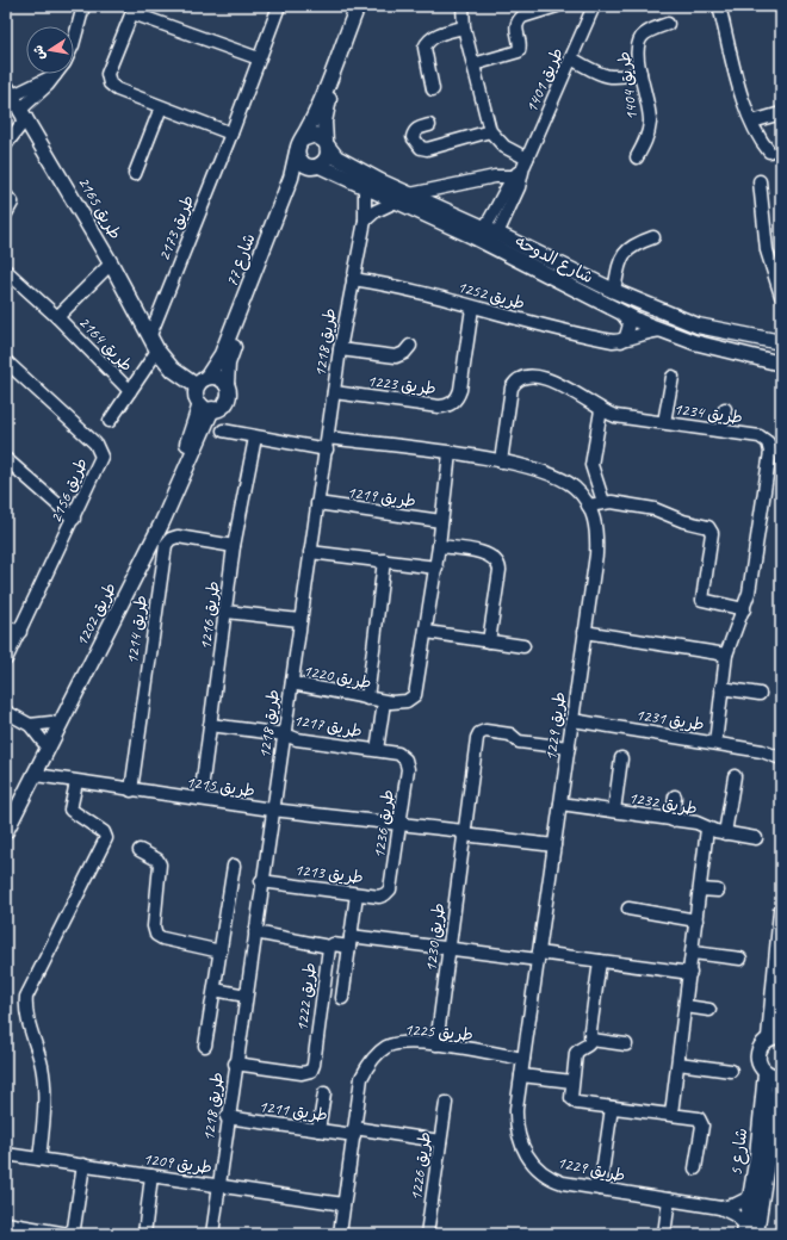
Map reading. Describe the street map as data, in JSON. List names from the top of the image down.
{
  "streets": {
    "street": [
      "طريق 1401",
      "طريق 1404",
      "طريق 2165",
      "طريق 2173",
      "شارع الدوحه",
      "شارع 77",
      "طريق 1252",
      "طريق 1218",
      "طريق 2164",
      "طريق 1223",
      "طريق 1234",
      "طريق 2156",
      "طريق 1219",
      "طريق 1202",
      "طريق 1216",
      "طريق 1214",
      "طريق 1220",
      "طريق 1231",
      "طريق 1217",
      "طريق 1229",
      "طريق 1215",
      "طريق 1232",
      "طريق 1236",
      "طريق 1213",
      "طريق 1230",
      "طريق 1222",
      "طريق 1225",
      "طريق 1211",
      "شارع 5",
      "طريق 1209",
      "طريق 1226"
    ]
  },
  "crossings": [
    ["طريق 1401", "شارع الدوحه"],
    ["طريق 2165", "طريق 2173"],
    ["طريق 2165", "شارع 77"],
    ["طريق 2165", "طريق 2164"],
    ["طريق 2165", "طريق 1202"],
    ["شارع الدوحه", "شارع 77"],
    ["شارع الدوحه", "طريق 1252"],
    ["شارع الدوحه", "طريق 1218"],
    ["شارع 77", "طريق 1202"],
    ["طريق 1252", "طريق 1218"],
    ["طريق 1252", "طريق 1223"],
    ["طريق 1218", "طريق 1223"],
    ["طريق 1218", "طريق 1219"],
    ["طريق 1218", "طريق 1220"],
    ["طريق 1218", "طريق 1217"],
    ["طريق 1218", "طريق 1229"],
    ["طريق 1218", "طريق 1215"],
    ["طريق 1218", "طريق 1213"],
    ["طريق 1218", "طريق 1222"],
    ["طريق 1218", "طريق 1211"],
    ["طريق 1218", "طريق 1209"],
    ["طريق 1234", "طريق 1231"],
    ["طريق 1234", "طريق 1229"],
    ["طريق 1202", "طريق 1215"],
    ["طريق 1216", "طريق 1214"],
    ["طريق 1216", "طريق 1217"],
    ["طريق 1216", "طريق 1215"],
    ["طريق 1214", "طريق 1215"],
    ["طريق 1220", "طريق 1217"],
    ["طريق 1231", "طريق 1229"],
    ["طريق 1217", "طريق 1236"],
    ["طريق 1229", "طريق 1232"],
    ["طريق 1229", "طريق 1230"],
    ["طريق 1229", "طريق 1222"],
    ["طريق 1229", "طريق 1225"],
    ["طريق 1229", "شارع 5"],
    ["طريق 1215", "طريق 1236"],
    ["طريق 1215", "طريق 1230"],
    ["طريق 1236", "طريق 1213"],
    ["طريق 1230", "طريق 1222"],
    ["طريق 1230", "طريق 1225"],
    ["طريق 1225", "طريق 1211"],
    ["طريق 1225", "طريق 1209"]
  ],
  "north": "left"
}
